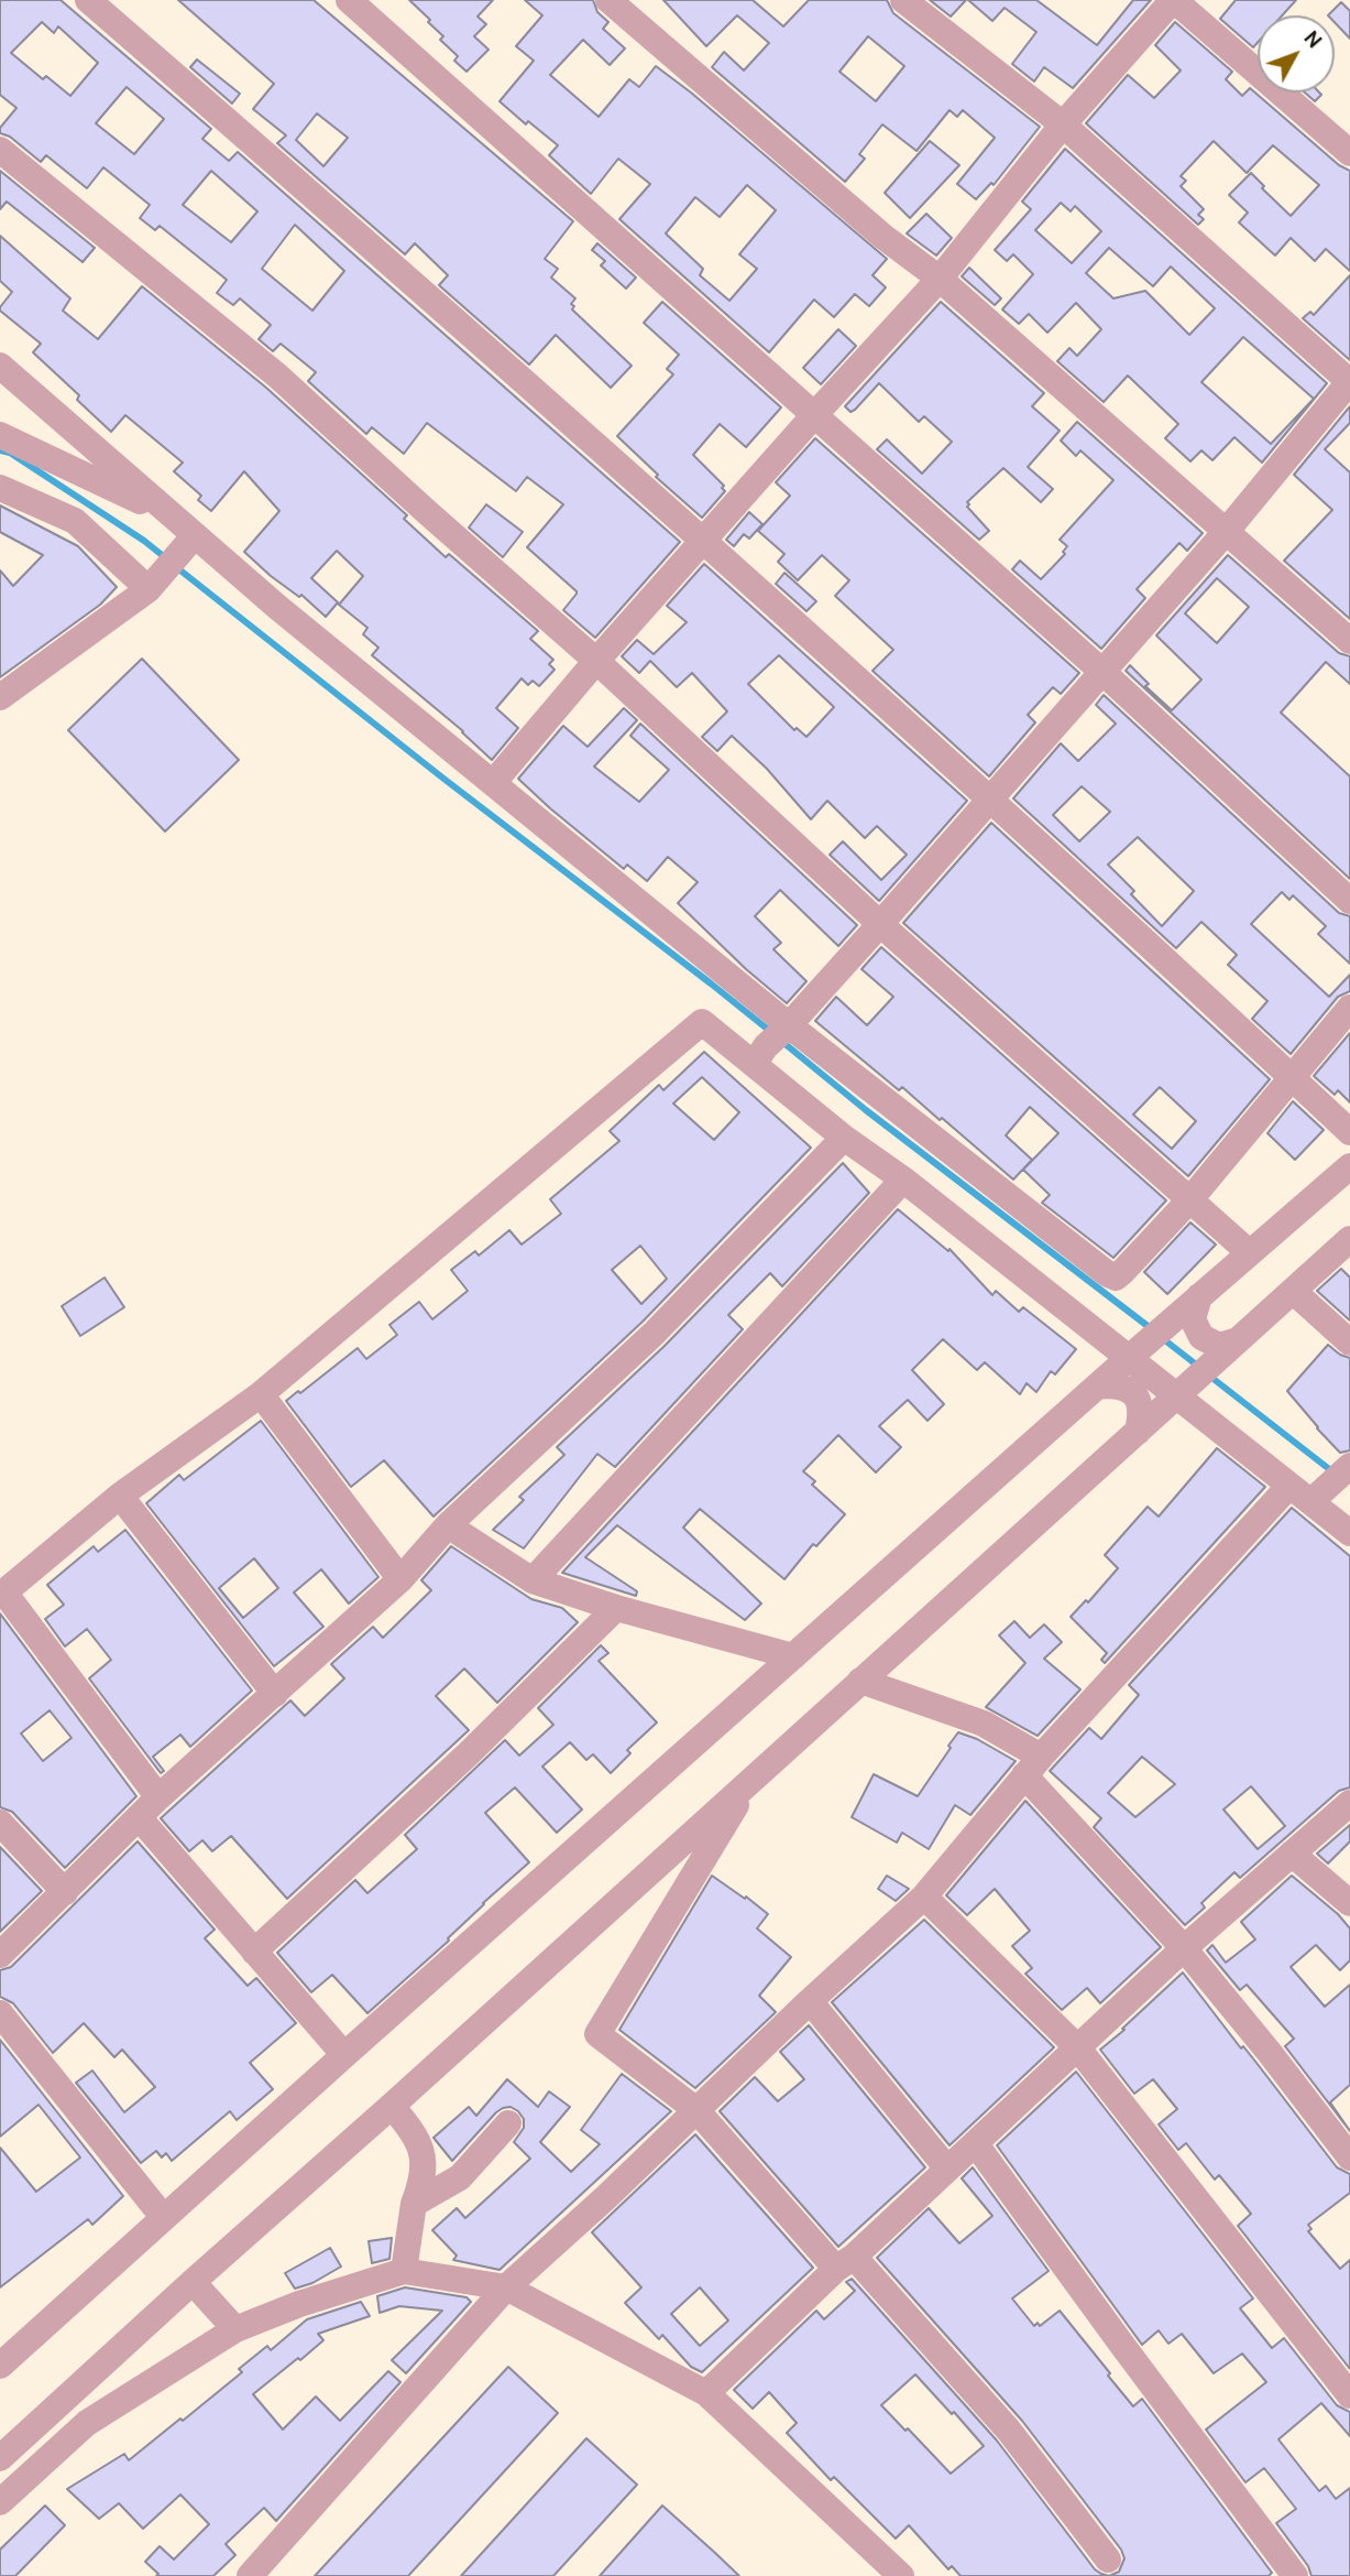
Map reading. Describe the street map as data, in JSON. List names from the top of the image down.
{
  "north": "top right"
}
